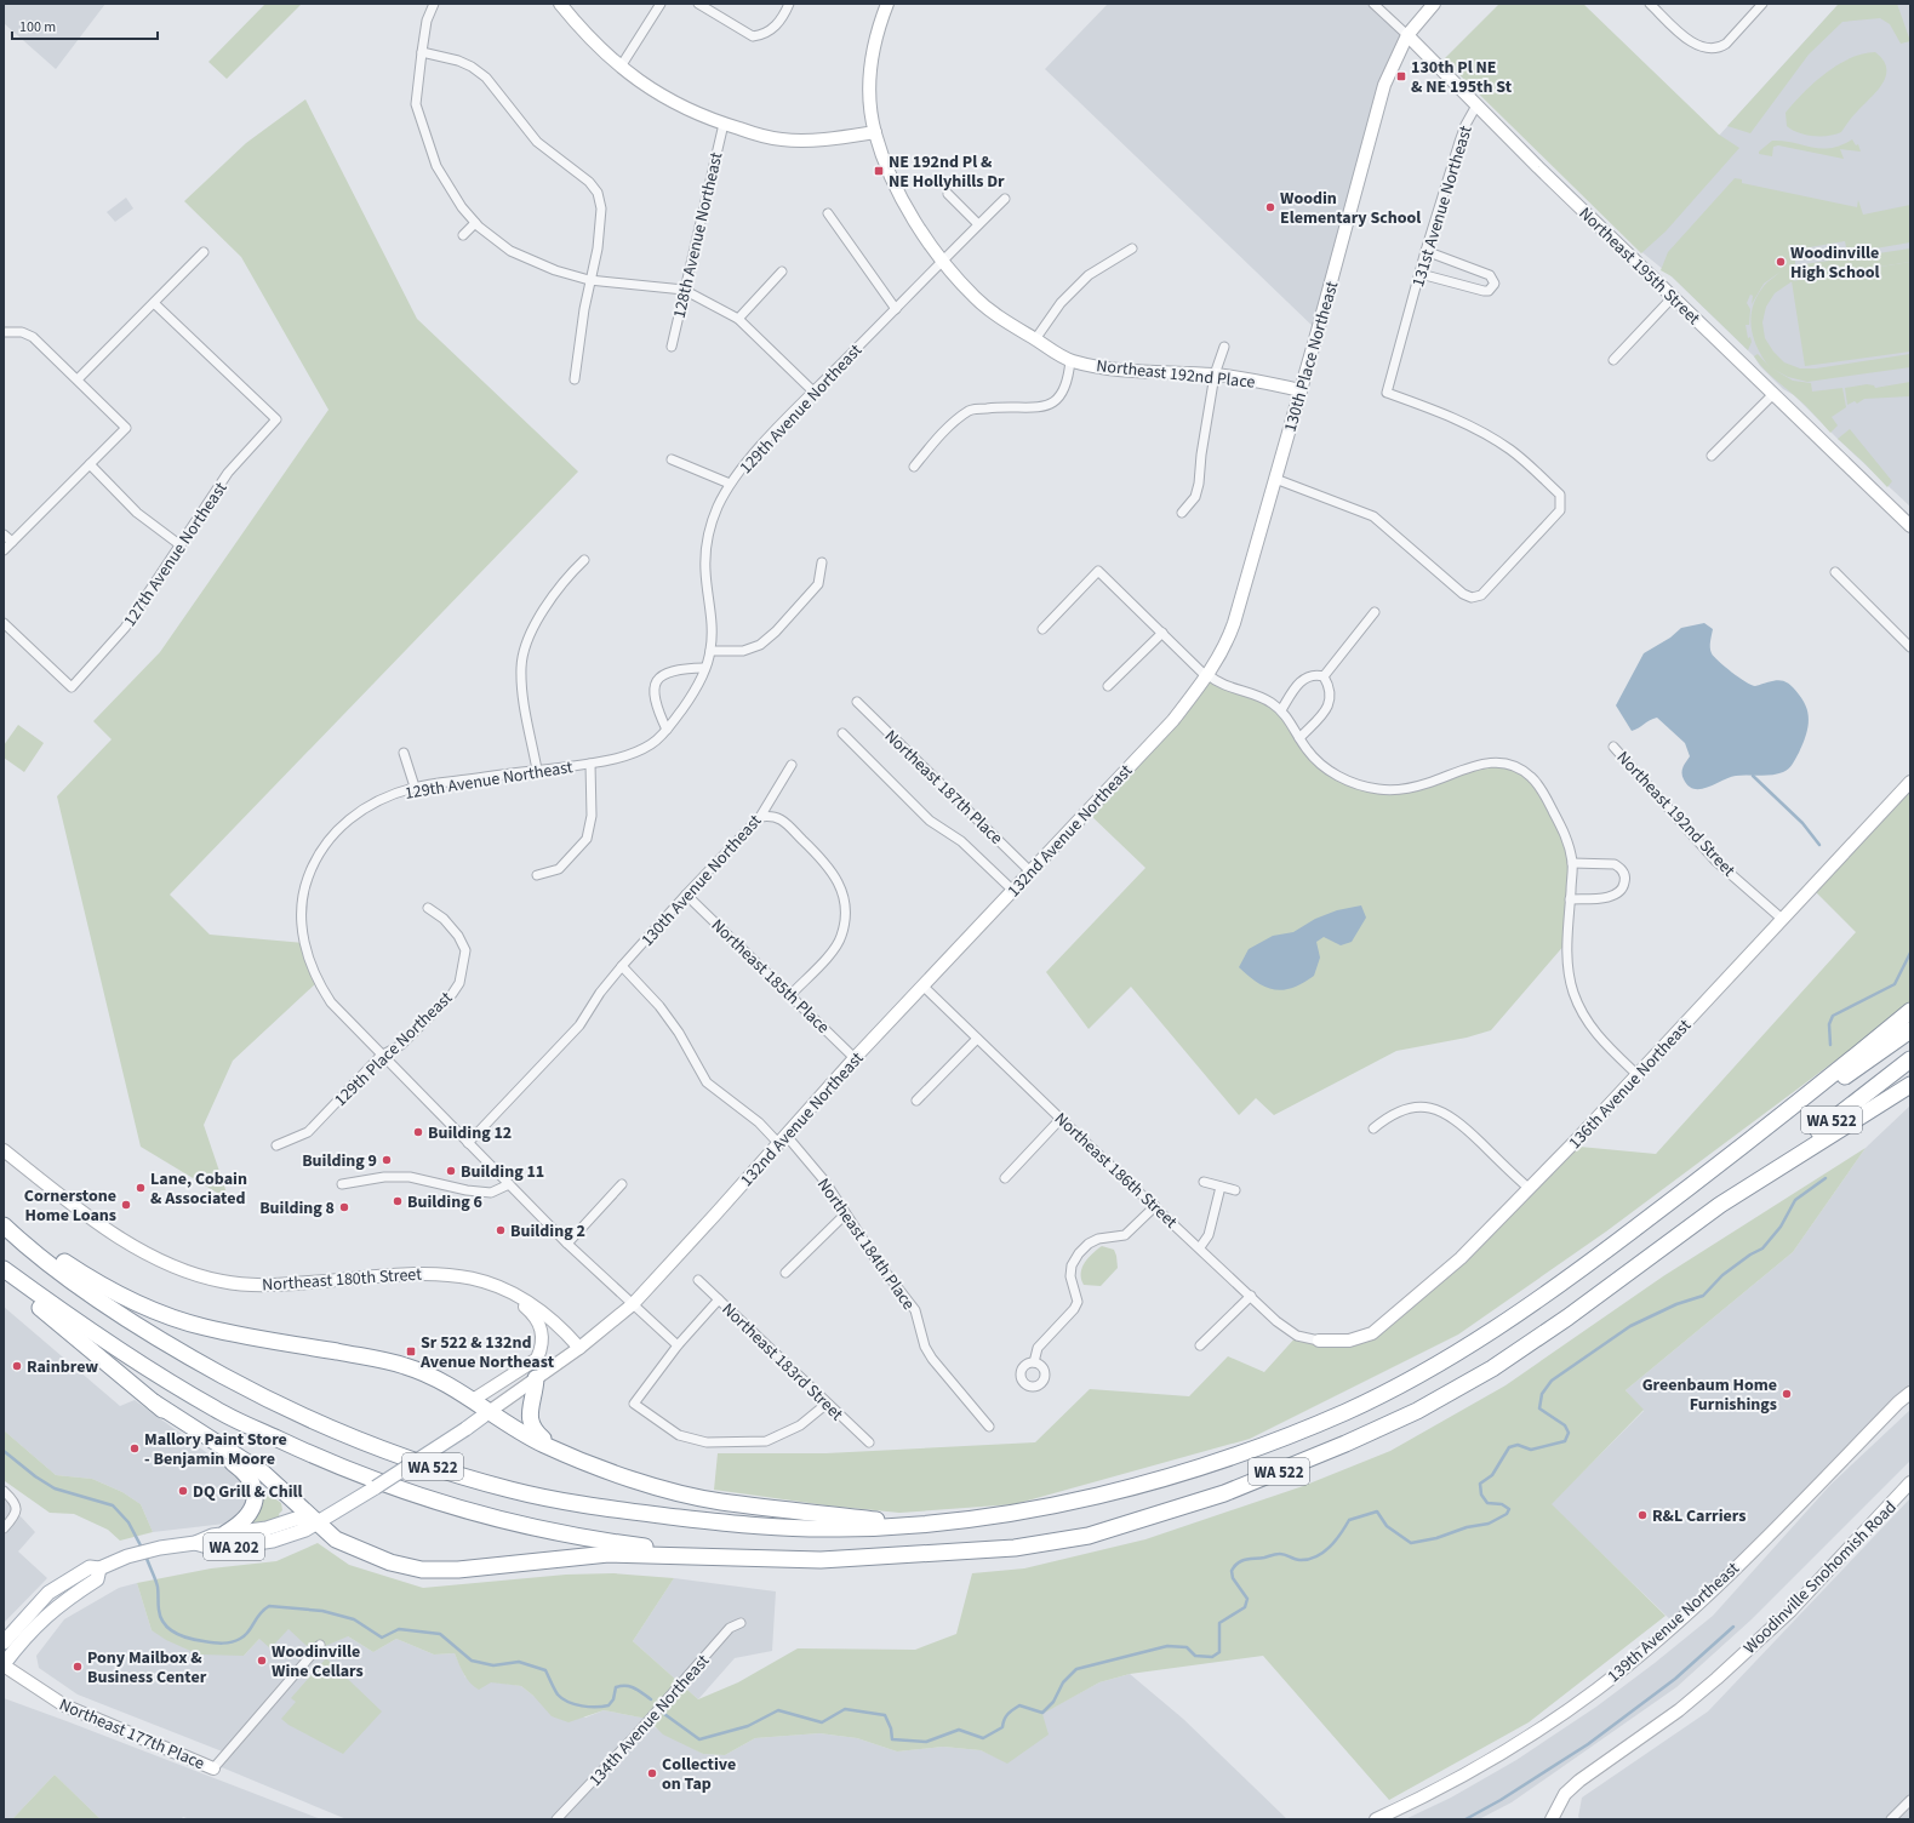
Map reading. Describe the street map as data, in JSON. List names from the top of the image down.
{
  "streets": {
    "highway": ["WA 522"],
    "main road": [
      "Northeast 195th Street",
      "130th Place Northeast",
      "Northeast 192nd Place",
      "132nd Avenue Northeast",
      "136th Avenue Northeast",
      "Northeast 180th Street",
      "WA 202",
      "Woodinville Snohomish Road",
      "139th Avenue Northeast",
      "Northeast 177th Place"
    ],
    "street": [
      "131st Avenue Northeast",
      "128th Avenue Northeast",
      "129th Avenue Northeast",
      "127th Avenue Northeast",
      "Northeast 187th Place",
      "Northeast 192nd Street",
      "130th Avenue Northeast",
      "Northeast 185th Place",
      "129th Place Northeast",
      "Northeast 186th Street",
      "Northeast 184th Place",
      "Northeast 183rd Street",
      "134th Avenue Northeast"
    ]
  },
  "crossings": [
    ["131st Avenue Northeast", "Northeast 195th Street"],
    ["131st Avenue Northeast", "130th Place Northeast"],
    ["Northeast 195th Street", "130th Place Northeast"],
    ["130th Place Northeast", "Northeast 192nd Place"],
    ["130th Place Northeast", "132nd Avenue Northeast"],
    ["Northeast 192nd Place", "129th Avenue Northeast"],
    ["129th Avenue Northeast", "132nd Avenue Northeast"],
    ["129th Avenue Northeast", "129th Place Northeast"],
    ["Northeast 187th Place", "132nd Avenue Northeast"],
    ["Northeast 192nd Street", "136th Avenue Northeast"],
    ["132nd Avenue Northeast", "Northeast 185th Place"],
    ["132nd Avenue Northeast", "Northeast 186th Street"],
    ["132nd Avenue Northeast", "Northeast 184th Place"],
    ["132nd Avenue Northeast", "Northeast 180th Street"],
    ["132nd Avenue Northeast", "WA 202"],
    ["130th Avenue Northeast", "Northeast 185th Place"],
    ["130th Avenue Northeast", "Northeast 184th Place"],
    ["136th Avenue Northeast", "Northeast 186th Street"],
    ["WA 202", "Northeast 177th Place"]
  ],
  "places": {
    "transit": ["130th Pl NE & NE 195th St", "NE 192nd Pl & NE Hollyhills Dr", "Sr 522 & 132nd Avenue Northeast"],
    "other": [
      "Woodin Elementary School",
      "Woodinville High School",
      "Building 12",
      "Building 9",
      "Building 11",
      "Lane, Cobain & Associated",
      "Building 6",
      "Cornerstone Home Loans",
      "Building 8",
      "Building 2",
      "Rainbrew",
      "Greenbaum Home Furnishings",
      "Mallory Paint Store - Benjamin Moore",
      "DQ Grill & Chill",
      "R&L Carriers",
      "Woodinville Wine Cellars",
      "Pony Mailbox & Business Center",
      "Collective on Tap"
    ]
  },
  "scale_bar": "100 m"
}
